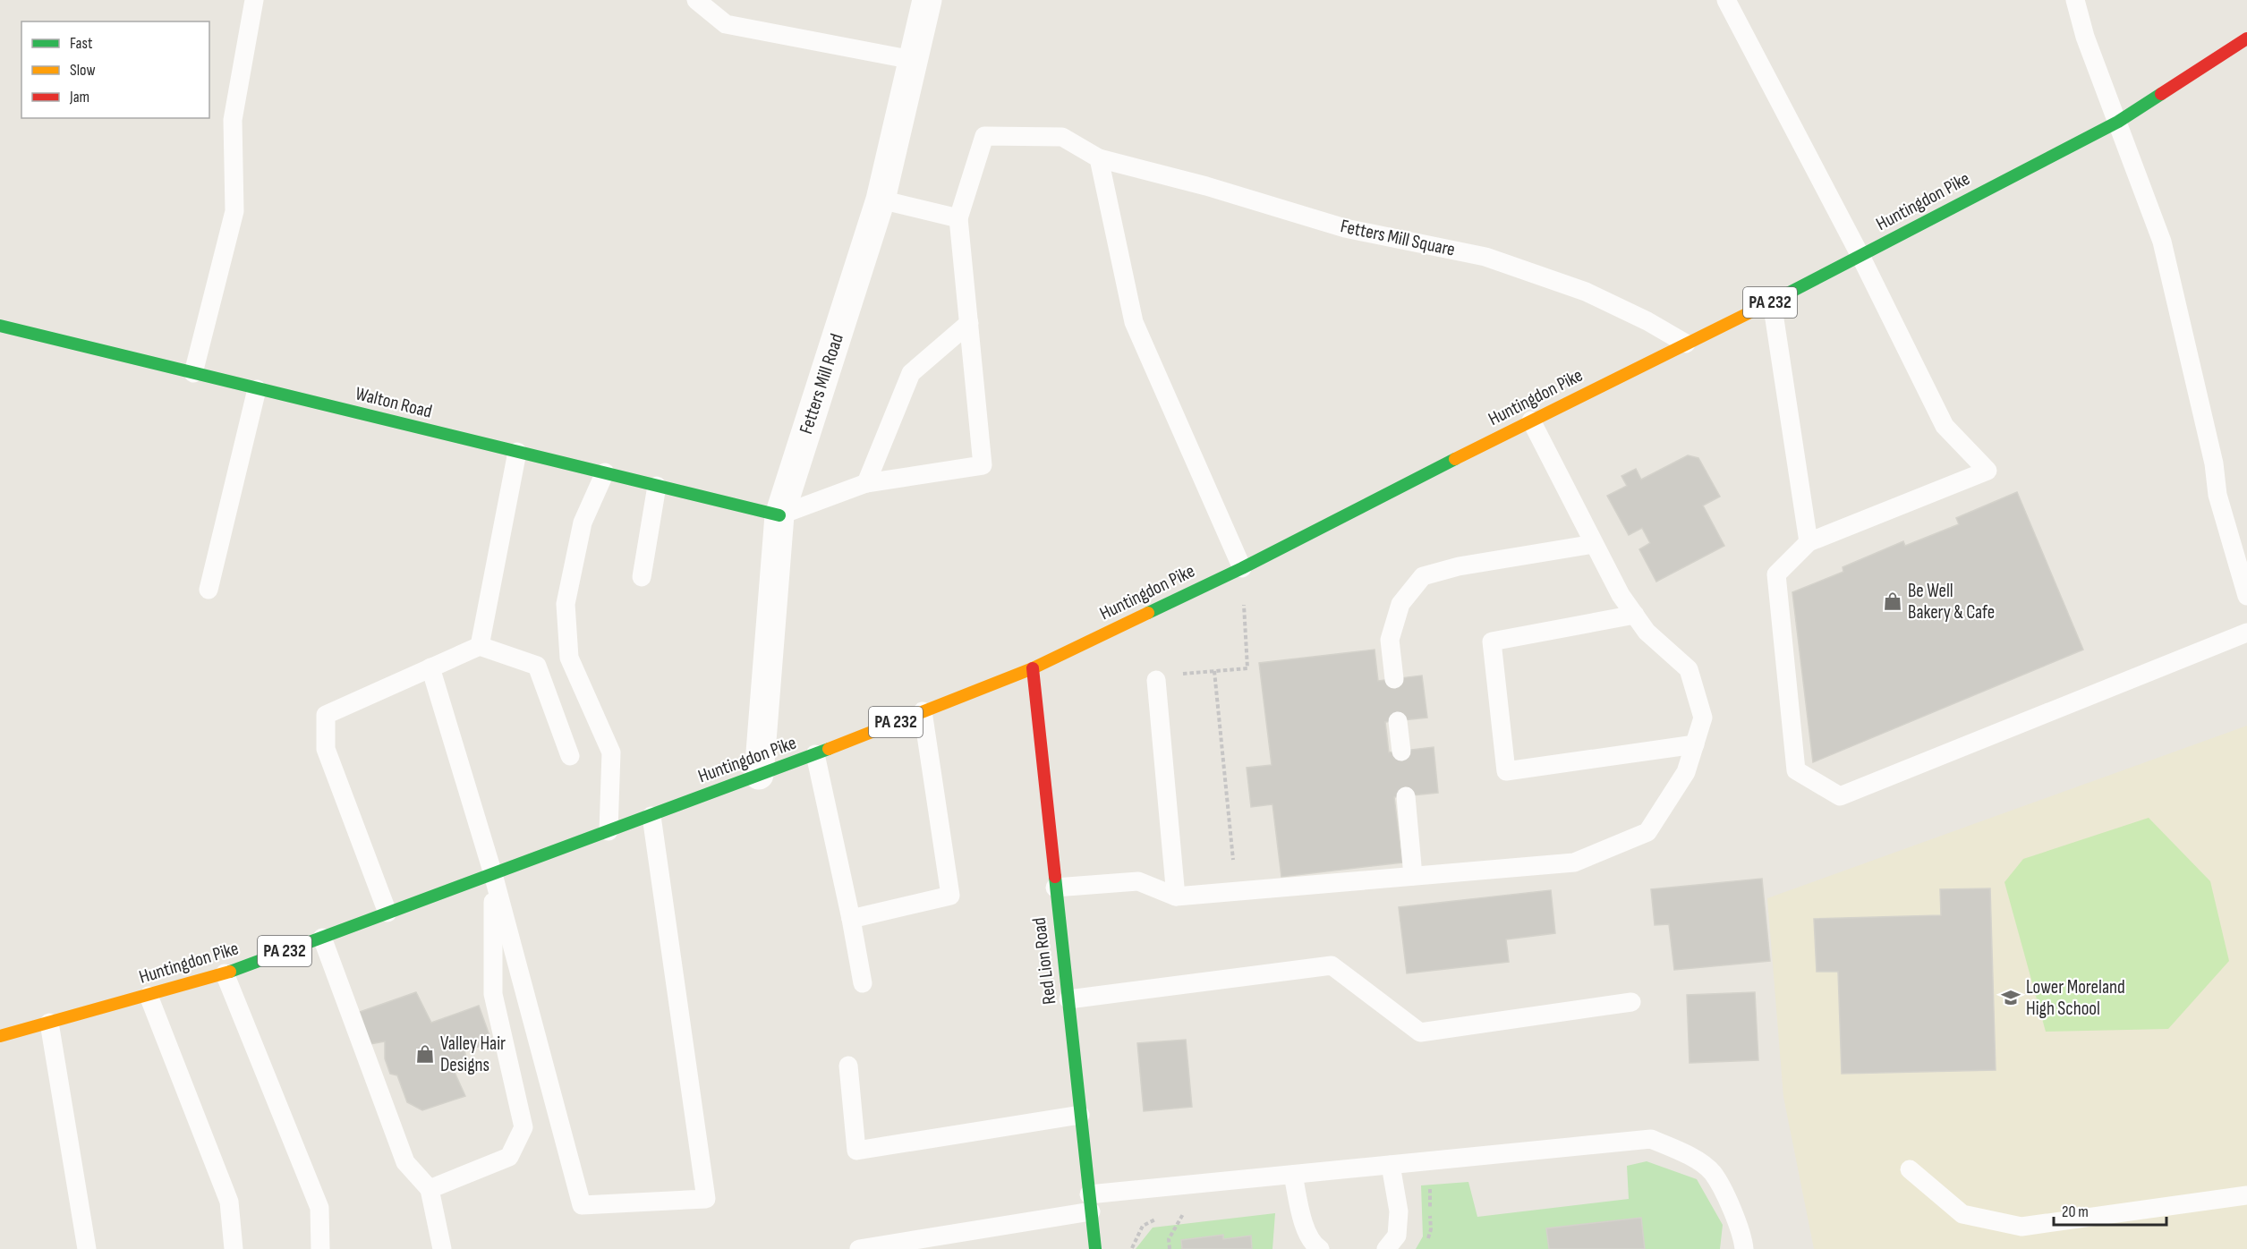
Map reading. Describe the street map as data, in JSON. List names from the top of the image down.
{
  "streets": {
    "main road": [
      "Huntingdon Pike",
      "PA 232",
      "Walton Road",
      "Red Lion Road"
    ],
    "street": ["Fetters Mill Road"],
    "lane": ["Fetters Mill Square"]
  },
  "crossings": [
    ["Huntingdon Pike", "Fetters Mill Square"],
    ["Huntingdon Pike", "Fetters Mill Road"],
    ["Huntingdon Pike", "Red Lion Road"],
    ["Fetters Mill Road", "Walton Road"]
  ],
  "places": {
    "shop": ["Be Well Bakery & Cafe", "Valley Hair Designs"],
    "school or university": ["Lower Moreland High School"]
  },
  "legend": ["Fast", "Slow", "Jam"],
  "scale_bar": "20 m"
}
